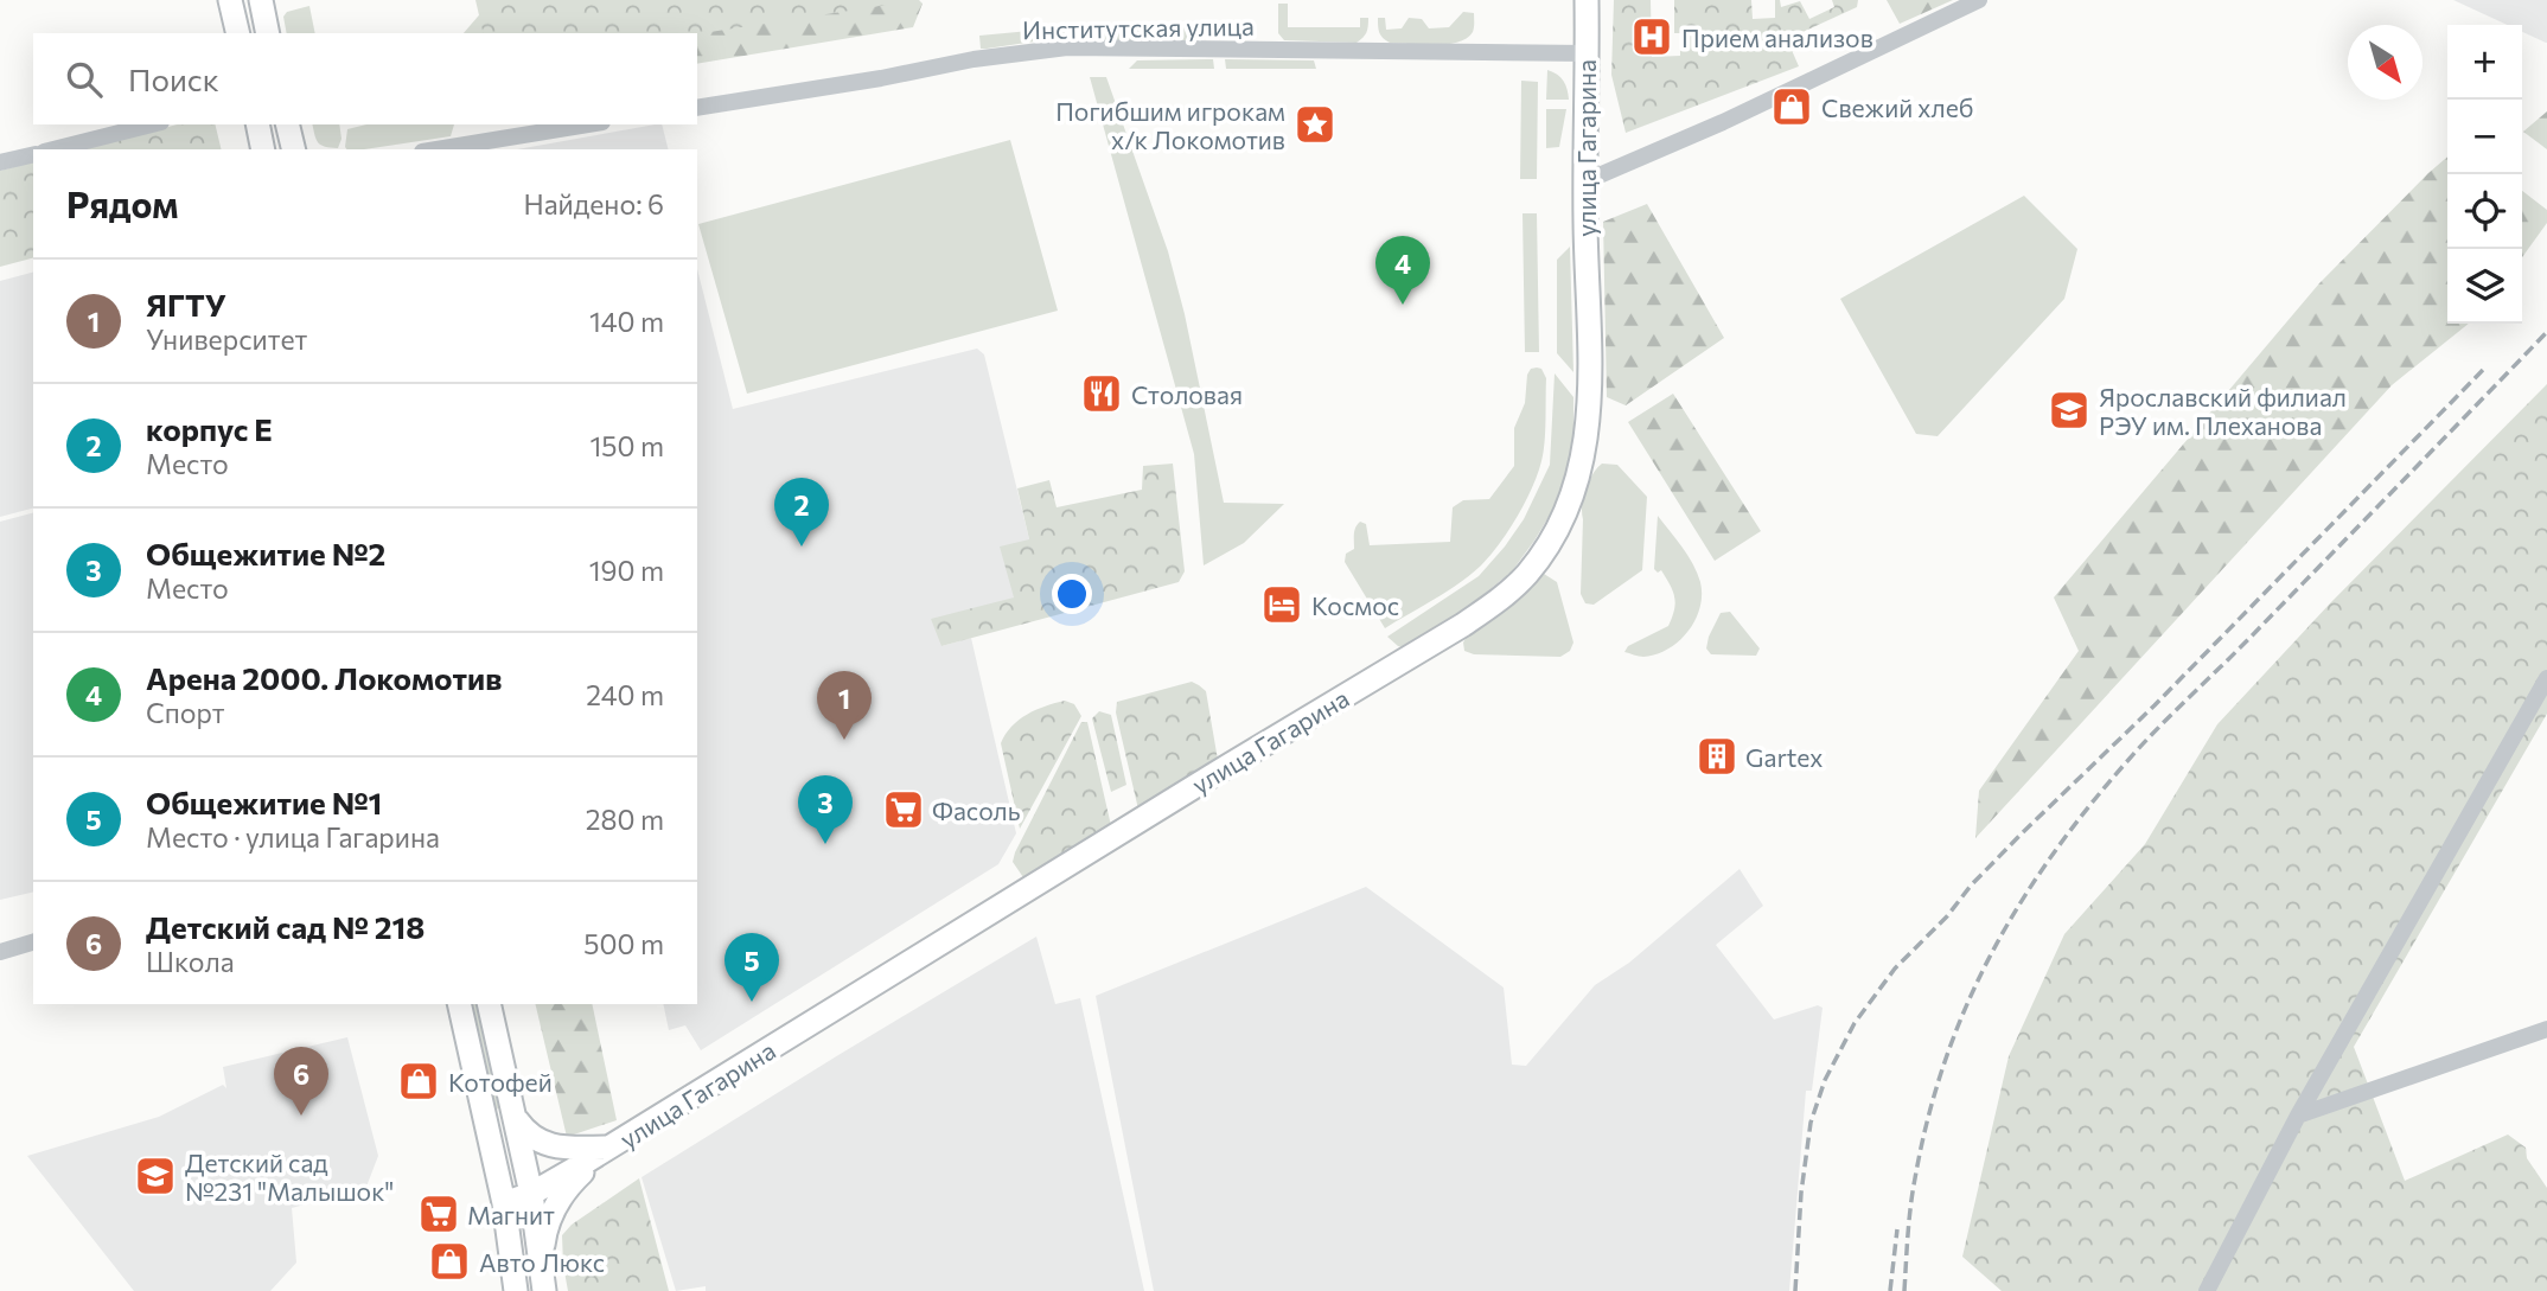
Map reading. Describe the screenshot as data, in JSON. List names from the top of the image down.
{
  "streets": {
    "main road": ["улица Гагарина"],
    "street": ["Институтская улица"]
  },
  "crossings": [
    ["Институтская улица", "улица Гагарина"]
  ],
  "places": {
    "hospital": ["Прием анализов"],
    "shop": ["Свежий хлеб", "Котофей", "Авто Люкс"],
    "place": ["Погибшим игрокам х/к Локомотив"],
    "restaurant": ["Столовая"],
    "school or university": ["Ярославский филиал РЭУ им. Плеханова", "Детский сад №231 \"Малышок\""],
    "hotel": ["Космос"],
    "building": ["Gartex"],
    "supermarket": ["Фасоль", "Магнит"]
  },
  "north": "bottom right",
  "page": {
    "map_buttons": ["+", "−"],
    "search": "Поиск",
    "heading": ["Рядом", "Найдено: 6"],
    "pins": [
      "4",
      "2",
      "1",
      "3",
      "5",
      "6"
    ],
    "list": [
      {
        "mark": "1",
        "name": "ЯГТУ",
        "note": "Университет",
        "value": "140 m"
      },
      {
        "mark": "2",
        "name": "корпус Е",
        "note": "Место",
        "value": "150 m"
      },
      {
        "mark": "3",
        "name": "Общежитие №2",
        "note": "Место",
        "value": "190 m"
      },
      {
        "mark": "4",
        "name": "Арена 2000. Локомотив",
        "note": "Спорт",
        "value": "240 m"
      },
      {
        "mark": "5",
        "name": "Общежитие №1",
        "note": "Место · улица Гагарина",
        "value": "280 m"
      },
      {
        "mark": "6",
        "name": "Детский сад № 218",
        "note": "Школа",
        "value": "500 m"
      }
    ]
  }
}
